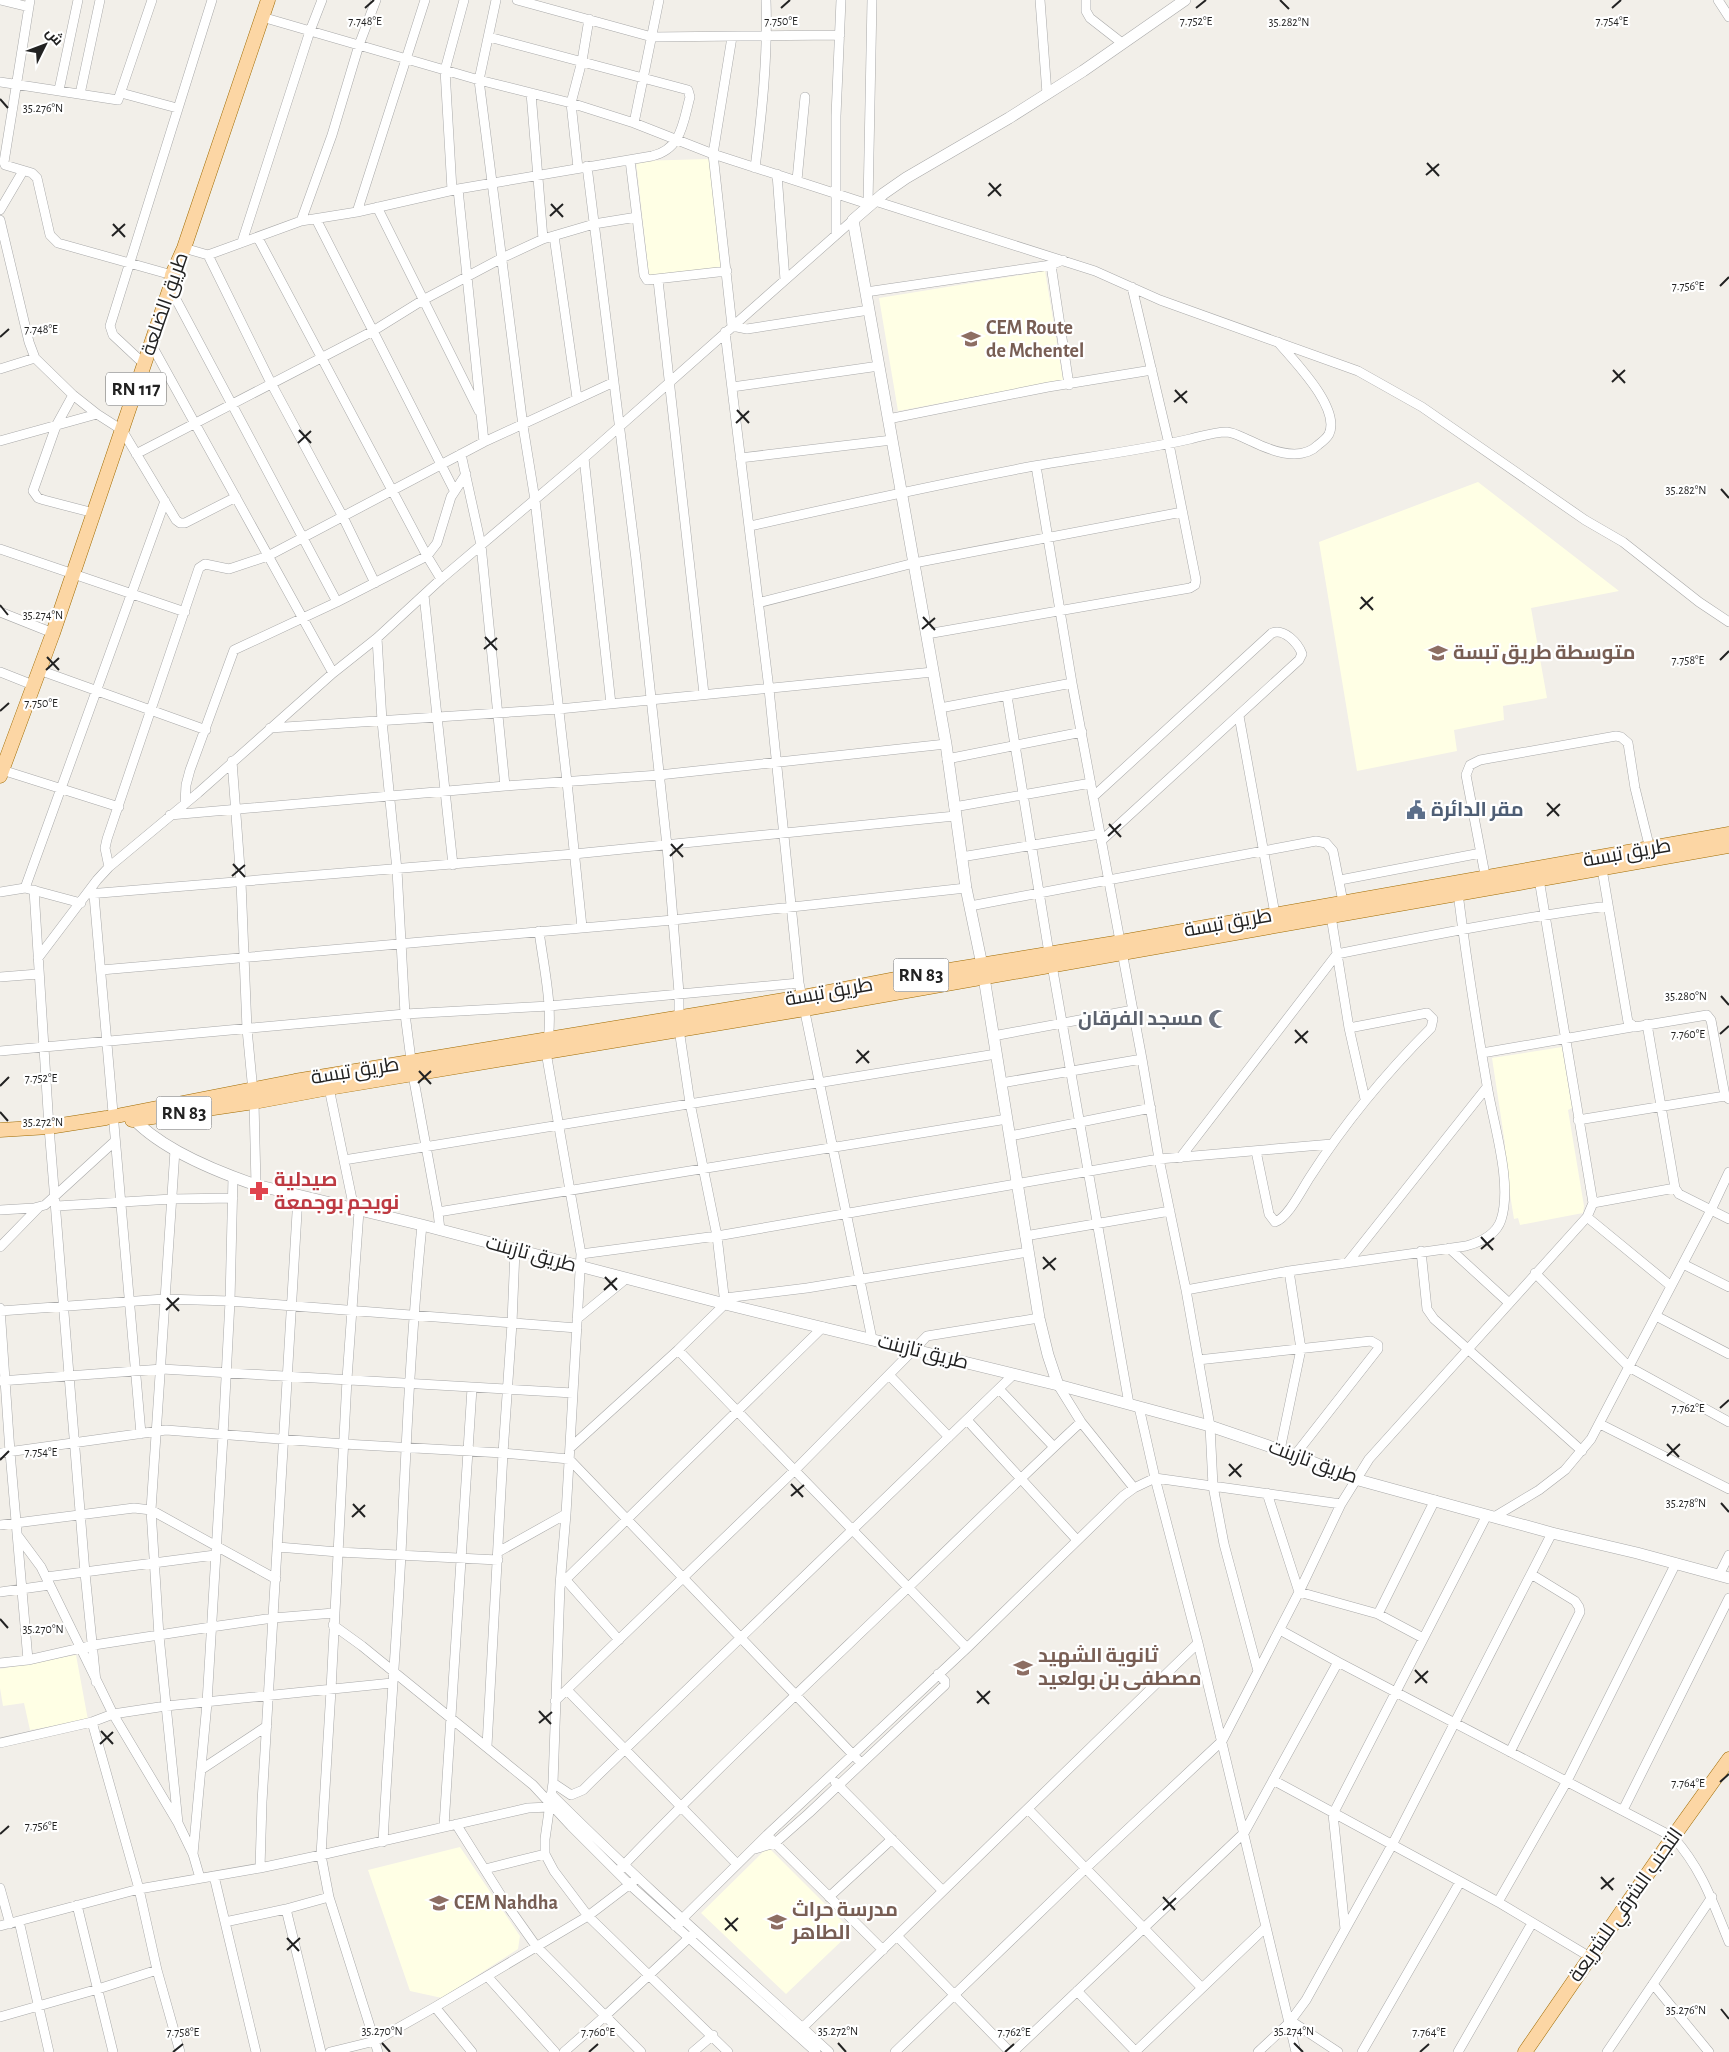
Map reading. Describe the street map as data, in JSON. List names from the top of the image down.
{
  "streets": {
    "main road": [
      "طريق الضلعة",
      "RN 117",
      "طريق تبسة",
      "RN 83",
      "التجنب الشرقي للشريعة"
    ],
    "street": ["طريق تازبنت"]
  },
  "crossings": [
    ["طريق تبسة", "طريق تازبنت"]
  ],
  "places": {
    "school or university": [
      "CEM Route de Mchentel",
      "متوسطة طريق تبسة",
      "ثانوية الشهيد مصطفى بن بولعيد",
      "CEM Nahdha",
      "مدرسة حراث الطاهر"
    ],
    "public building": ["مقر الدائرة"],
    "mosque": ["مسجد الفرقان"],
    "pharmacy": ["صيدلية نويجم بوجمعة"]
  },
  "north": "top right",
  "coordinates": [
    "7.748°E",
    "7.750°E",
    "7.752°E",
    "7.754°E",
    "35.282°N",
    "35.276°N",
    "7.756°E",
    "35.274°N",
    "7.758°E",
    "35.280°N",
    "7.760°E",
    "35.272°N",
    "7.762°E",
    "35.278°N",
    "35.270°N",
    "7.764°E"
  ]
}
